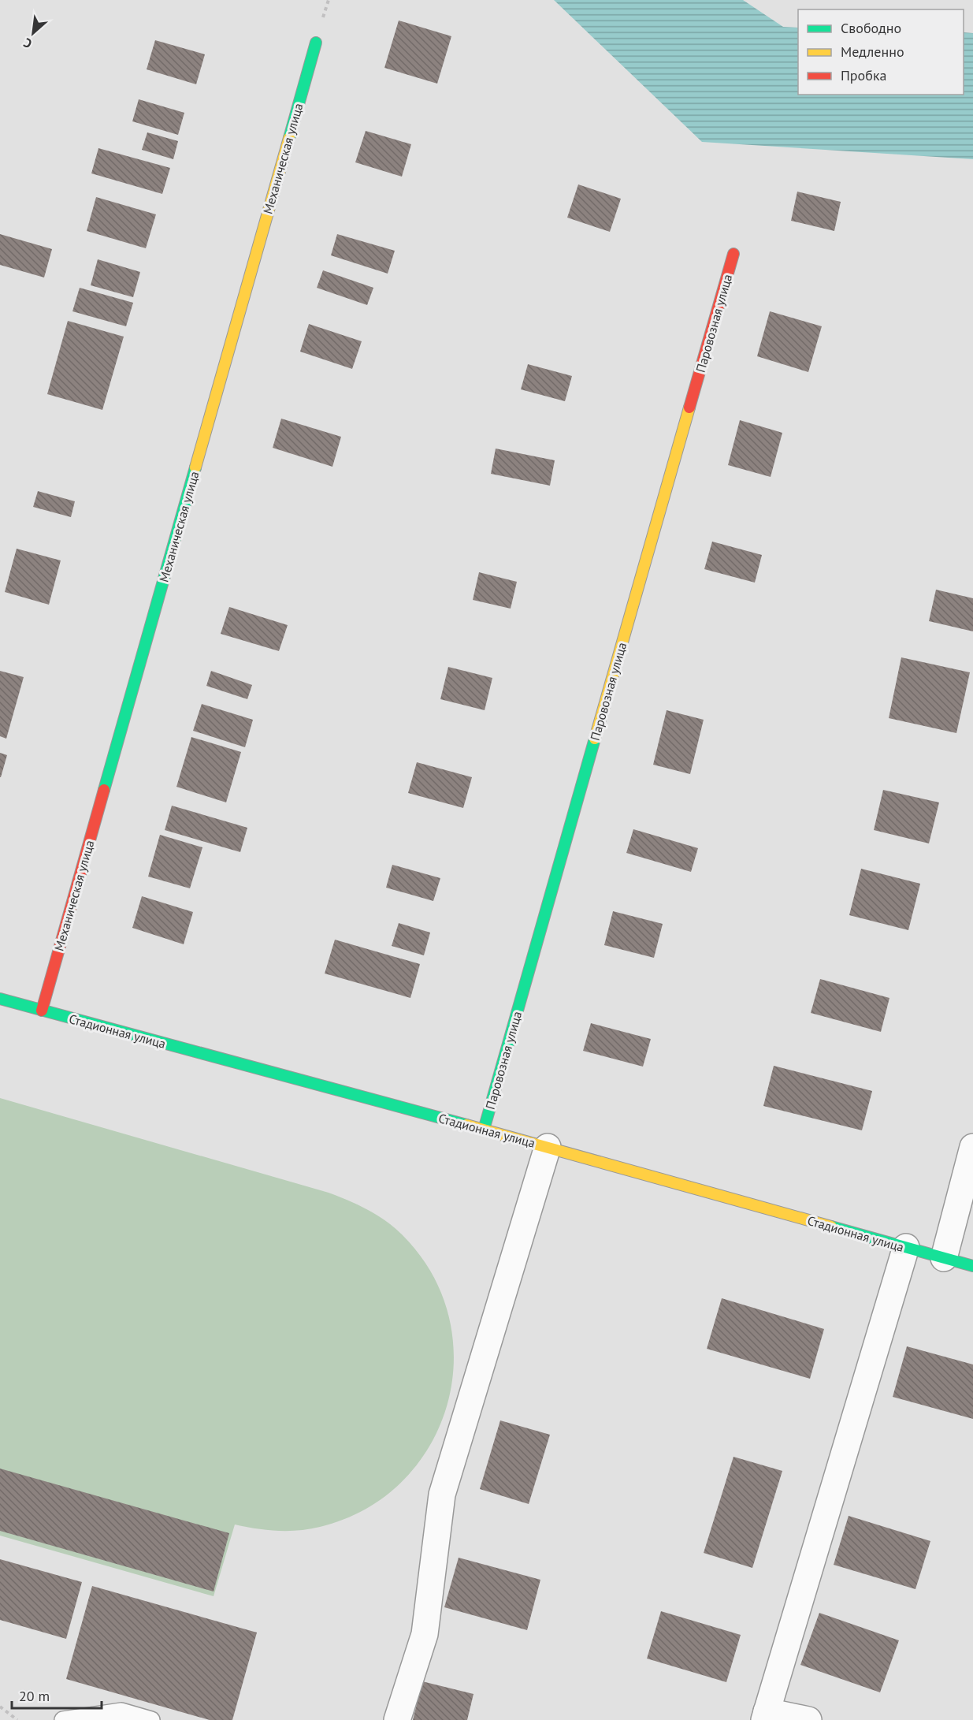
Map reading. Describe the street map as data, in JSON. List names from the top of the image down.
{
  "streets": {
    "street": ["Механическая улица", "Паровозная улица", "Стадионная улица"]
  },
  "crossings": [
    ["Механическая улица", "Стадионная улица"],
    ["Паровозная улица", "Стадионная улица"]
  ],
  "legend": ["Свободно", "Медленно", "Пробка"],
  "scale_bar": "20 m",
  "north": "bottom left"
}
